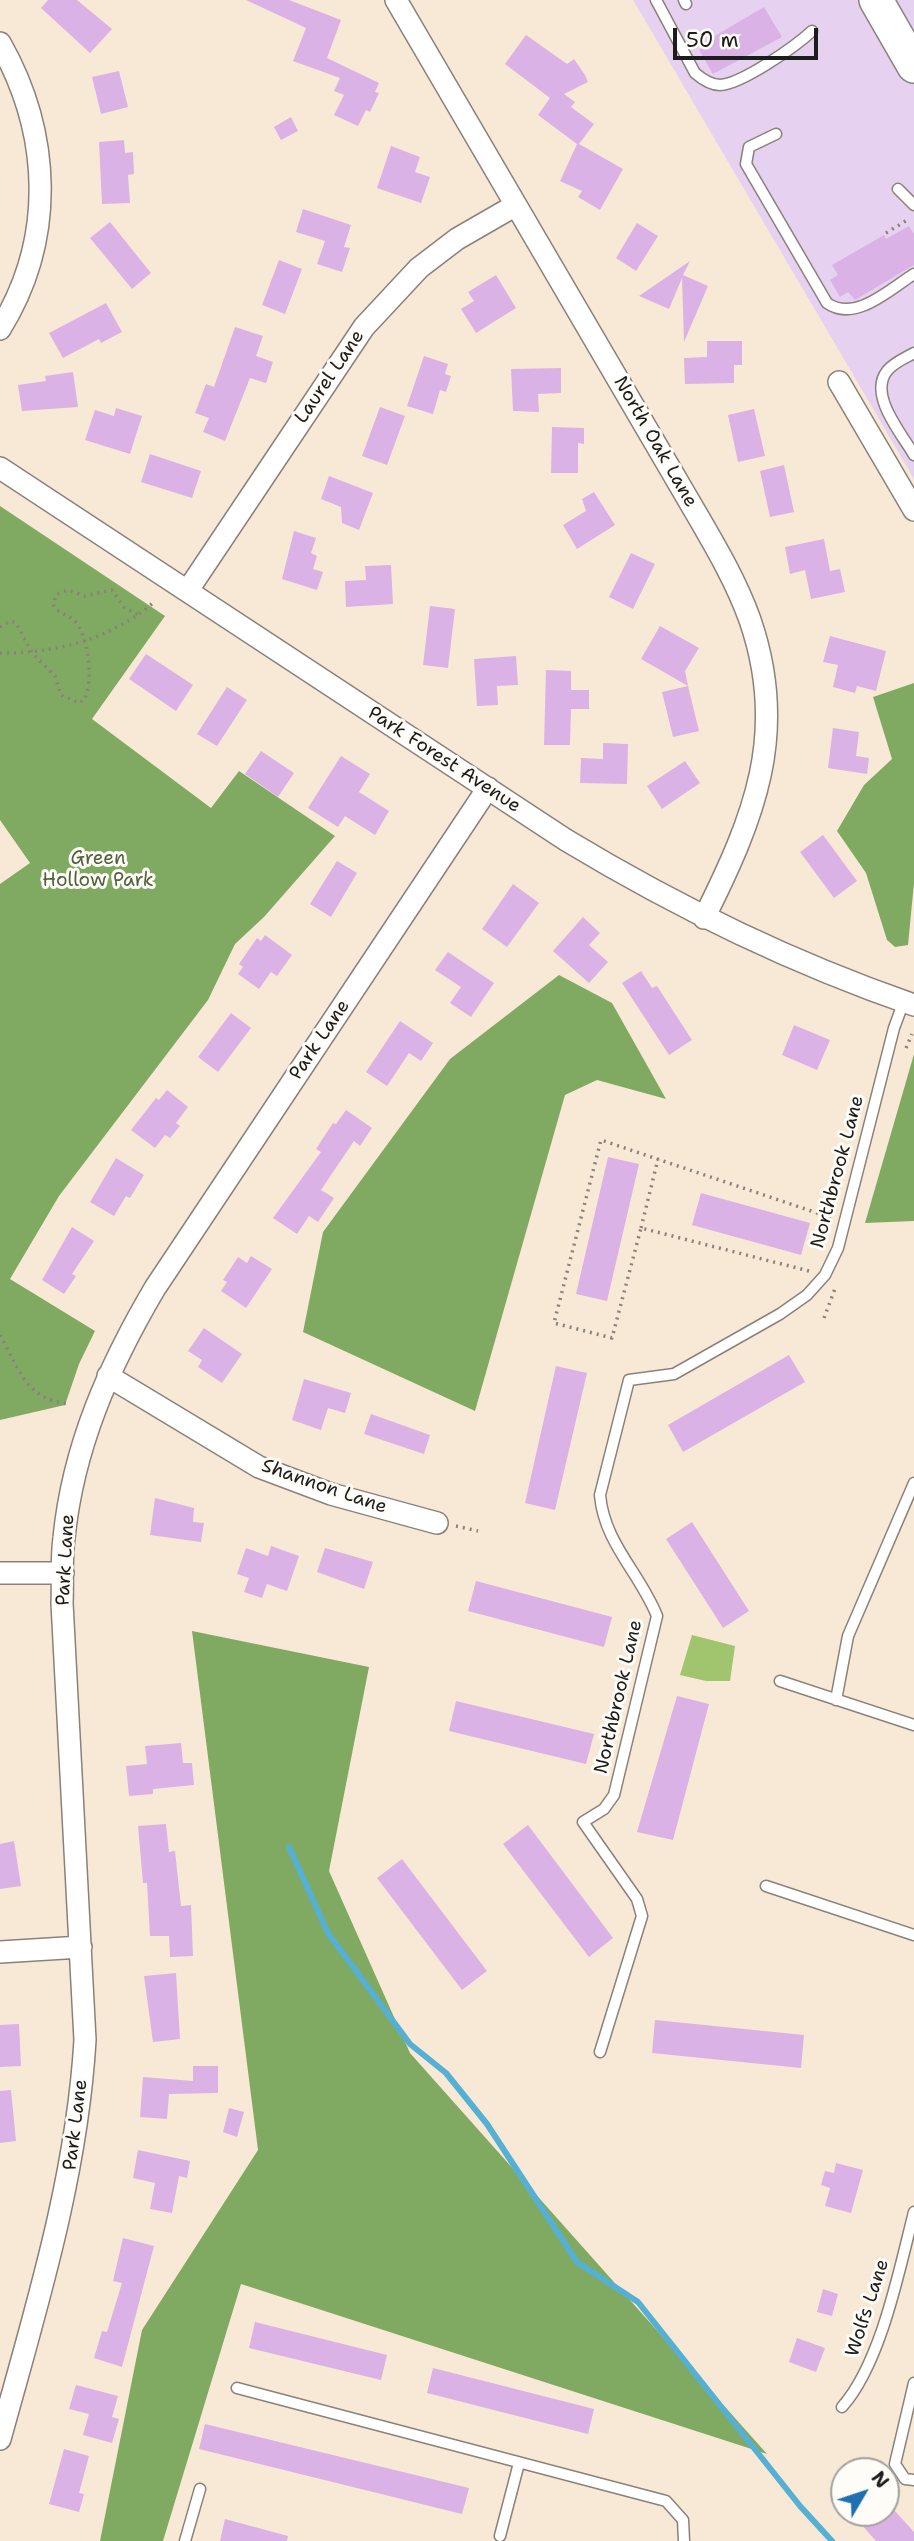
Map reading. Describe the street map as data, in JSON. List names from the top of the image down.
{
  "streets": {
    "street": [
      "Laurel Lane",
      "North Oak Lane",
      "Park Forest Avenue",
      "Park Lane",
      "Shannon Lane"
    ],
    "lane": ["Northbrook Lane", "Wolfs Lane"]
  },
  "crossings": [
    ["Laurel Lane", "North Oak Lane"],
    ["Laurel Lane", "Park Forest Avenue"],
    ["North Oak Lane", "Park Forest Avenue"],
    ["Park Forest Avenue", "Park Lane"],
    ["Park Forest Avenue", "Northbrook Lane"],
    ["Park Lane", "Shannon Lane"]
  ],
  "parks": ["Green Hollow Park"],
  "scale_bar": "50 m",
  "north": "top right"
}
